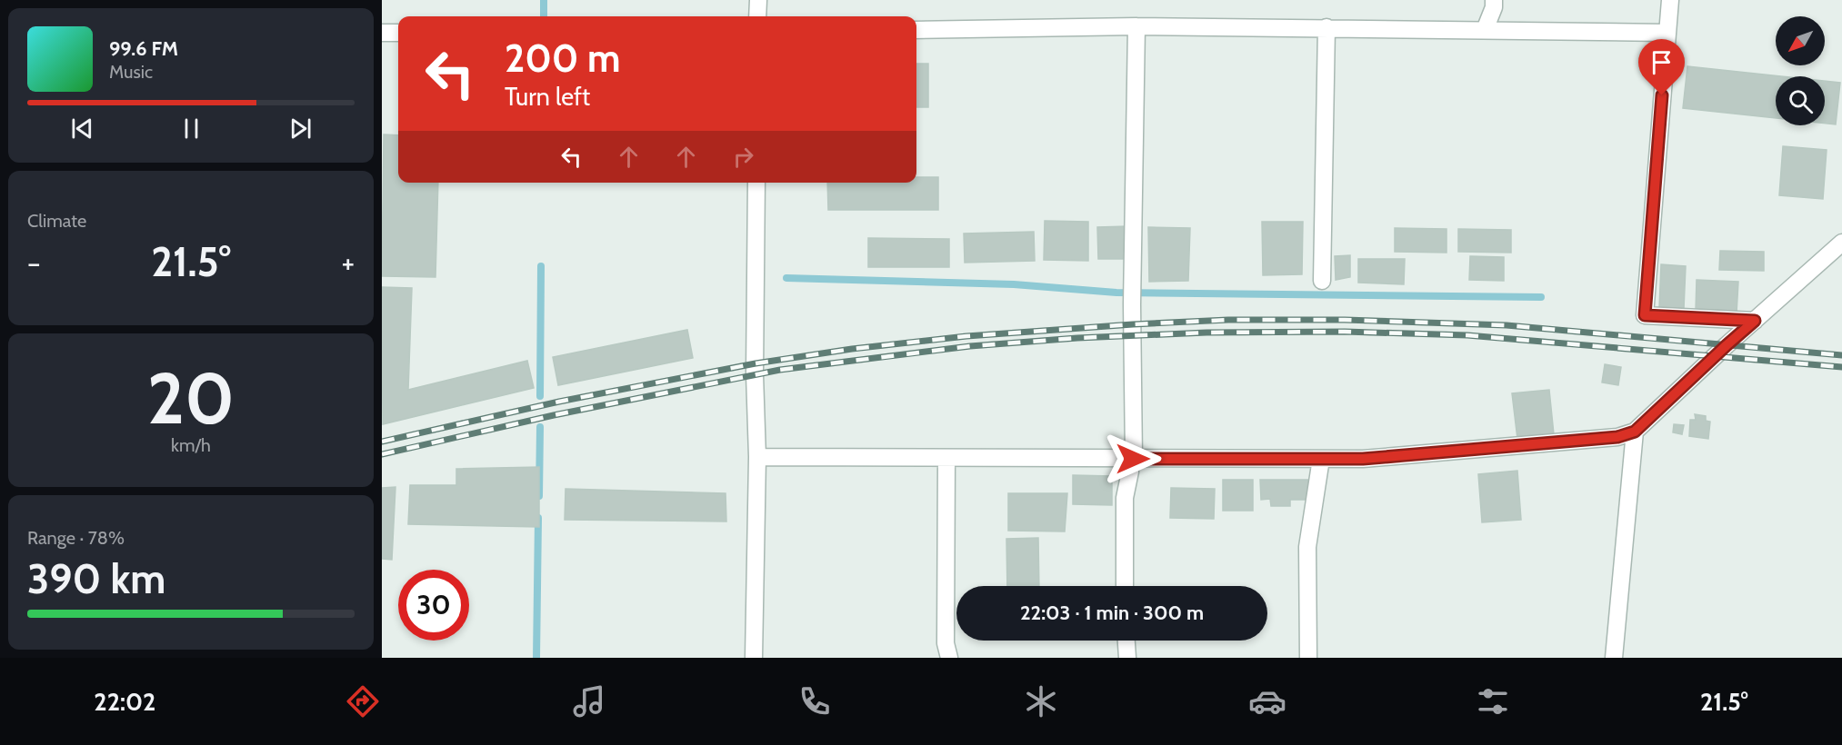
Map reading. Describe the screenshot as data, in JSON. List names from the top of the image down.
{
  "north": "bottom left",
  "page": {
    "turn": ["200 m", "Turn left"],
    "song": ["99.6 FM", "Music"],
    "tile": [
      "Climate",
      ["20", "km/h"],
      ["Range · 78%", "390 km"]
    ],
    "heat": ["−", "21.5°", "+"],
    "limit": "30",
    "trip": "22:03 · 1 min · 300 m",
    "tabs": ["22:02", "21.5°"]
  }
}
